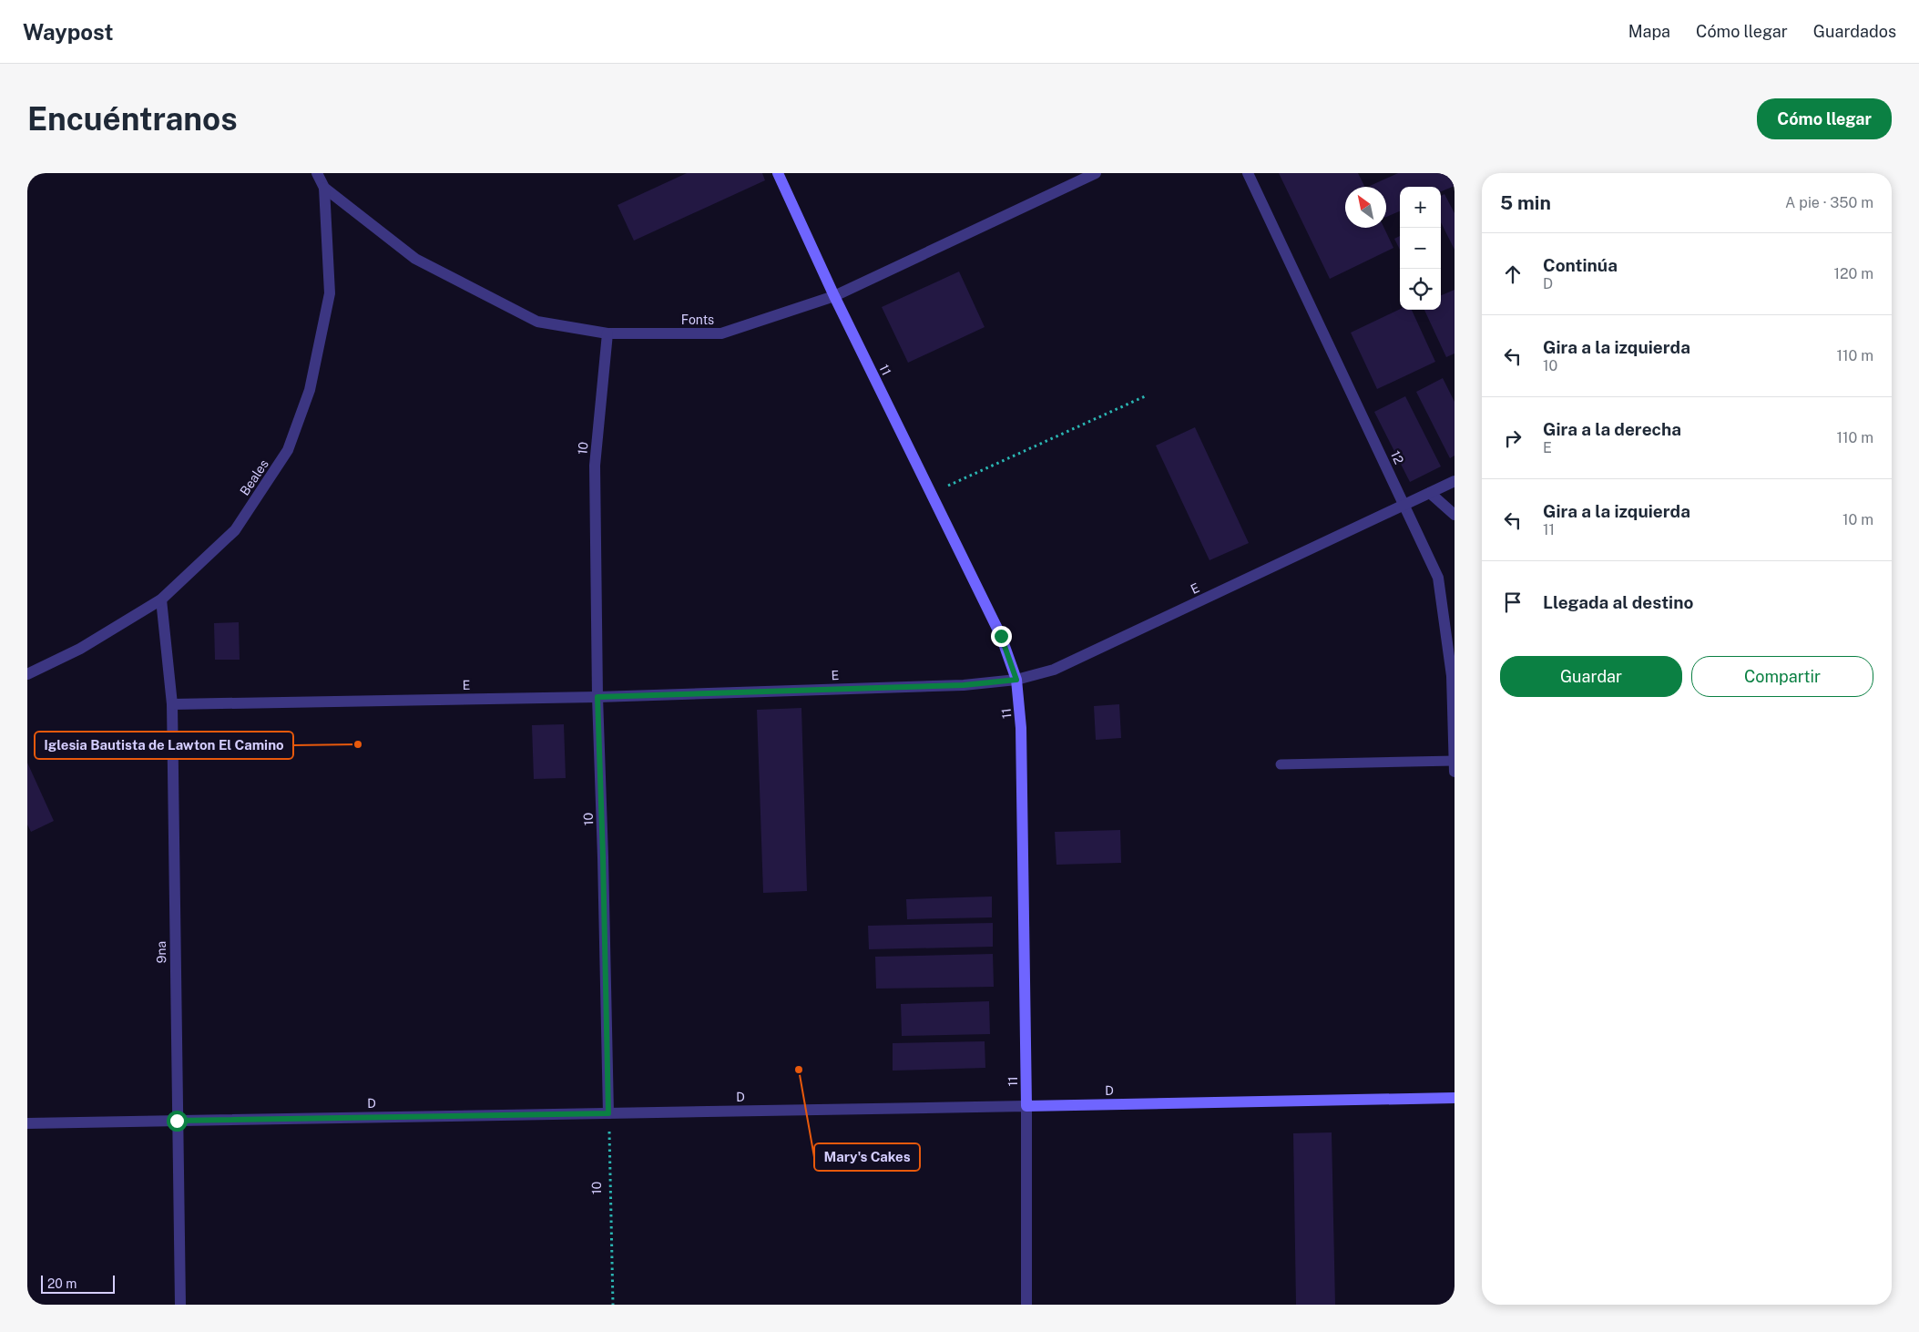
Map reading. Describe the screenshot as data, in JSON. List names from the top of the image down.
{
  "streets": {
    "street": [
      "Fonts",
      "11",
      "10",
      "12",
      "Beales",
      "E",
      "9na",
      "D"
    ]
  },
  "crossings": [
    ["Fonts", "11"],
    ["Fonts", "10"],
    ["Fonts", "Beales"],
    ["11", "E"],
    ["11", "D"],
    ["10", "E"],
    ["10", "D"],
    ["12", "E"],
    ["Beales", "9na"],
    ["E", "9na"],
    ["9na", "D"]
  ],
  "places": ["Iglesia Bautista de Lawton El Camino", "Mary's Cakes"],
  "scale_bar": "20 m",
  "north": "top left",
  "page": {
    "header": "Waypost",
    "nav": ["Mapa", "Cómo llegar", "Guardados"],
    "buttons": [
      "Cómo llegar",
      ["Guardar", "Compartir"]
    ],
    "title": "Encuéntranos",
    "heading": ["5 min", "A pie · 350 m"],
    "map_buttons": ["+", "−"],
    "list": [
      ["Continúa", "D", "120 m"],
      ["Gira a la izquierda", "10", "110 m"],
      ["Gira a la derecha", "E", "110 m"],
      ["Gira a la izquierda", "11", "10 m"],
      "Llegada al destino"
    ],
    "scale": "20 m"
  }
}
